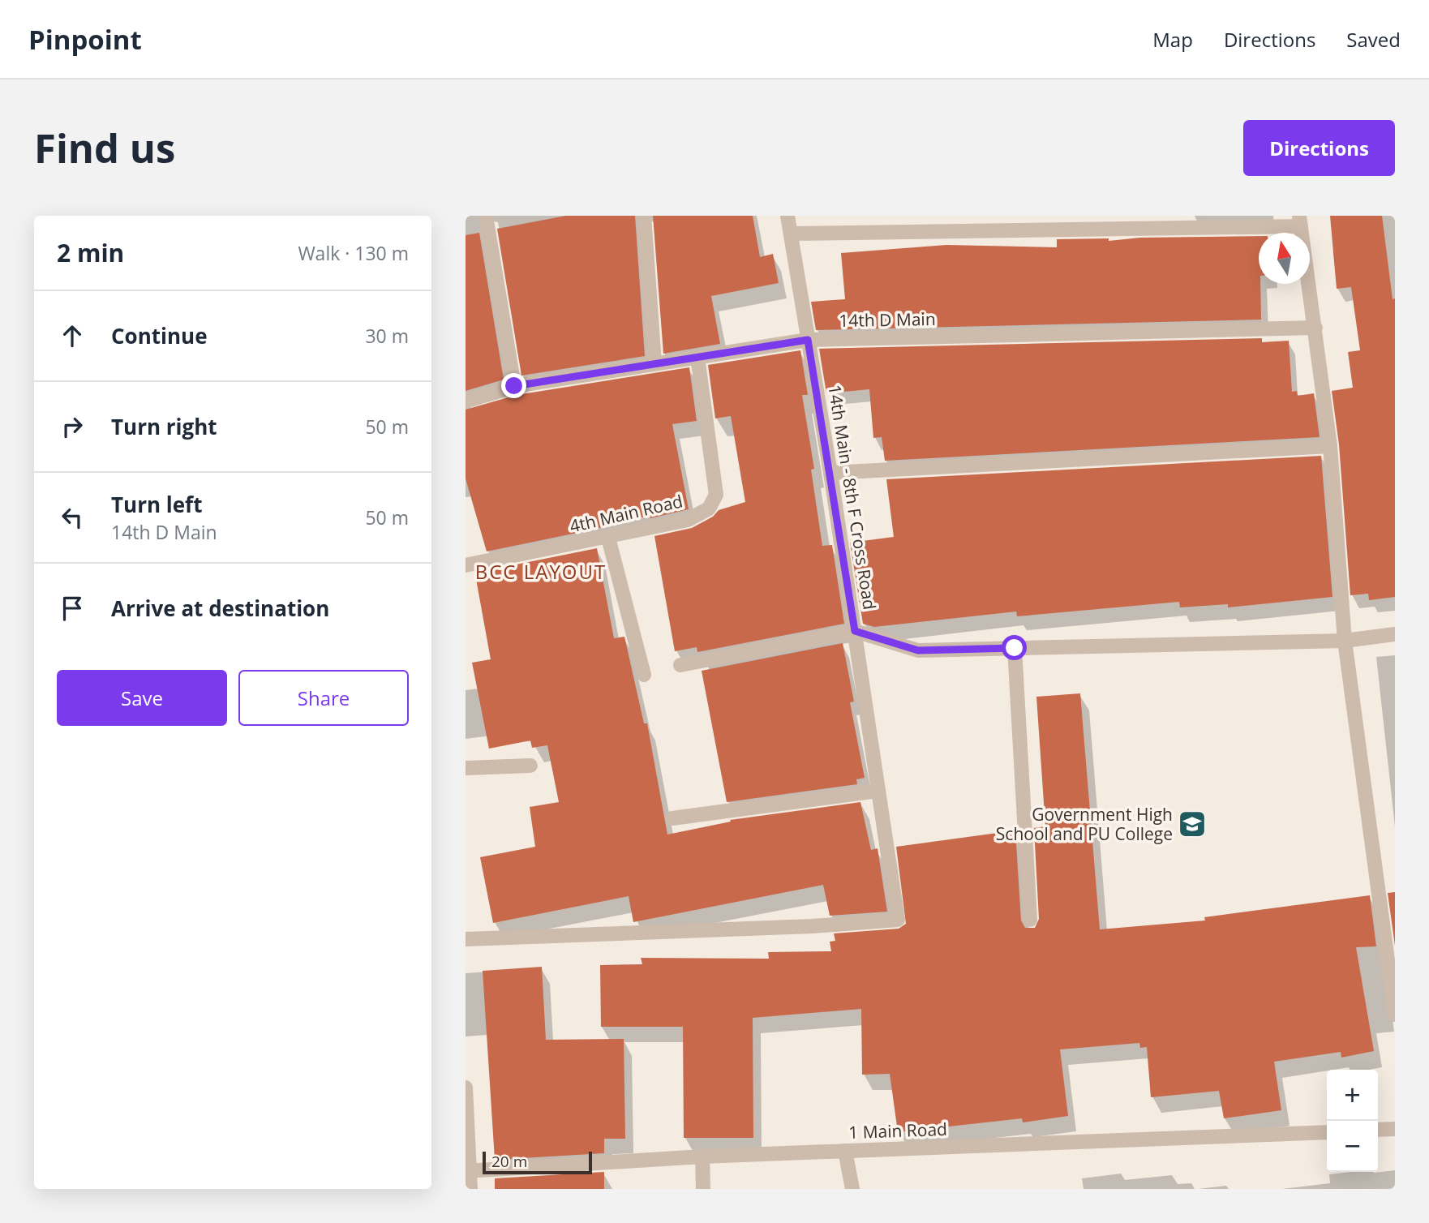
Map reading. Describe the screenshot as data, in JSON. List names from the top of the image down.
{
  "streets": {
    "street": [
      "14th D Main",
      "14th Main - 8th F Cross Road",
      "4th Main Road",
      "1 Main Road"
    ]
  },
  "crossings": [
    ["14th D Main", "14th Main - 8th F Cross Road"],
    ["14th D Main", "4th Main Road"]
  ],
  "districts": ["BCC LAYOUT"],
  "places": {
    "school or university": ["Government High School and PU College"]
  },
  "scale_bar": "20 m",
  "north": "top",
  "page": {
    "header": "Pinpoint",
    "nav": ["Map", "Directions", "Saved"],
    "buttons": [
      "Directions",
      ["Save", "Share"]
    ],
    "title": "Find us",
    "heading": ["2 min", "Walk · 130 m"],
    "list": [
      ["Continue", "30 m"],
      ["Turn right", "50 m"],
      ["Turn left", "14th D Main", "50 m"],
      "Arrive at destination"
    ],
    "map_buttons": ["+", "−"],
    "scale": "20 m"
  }
}
